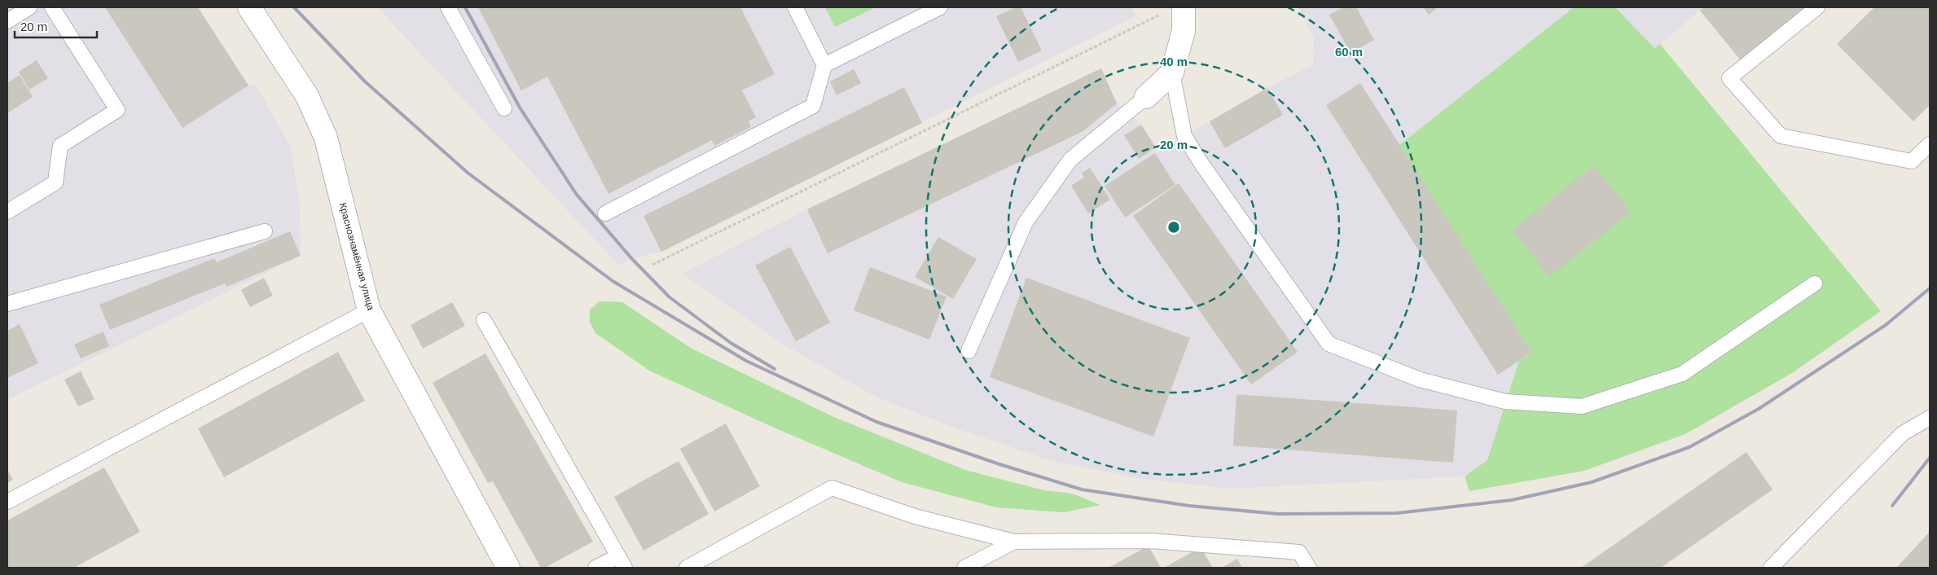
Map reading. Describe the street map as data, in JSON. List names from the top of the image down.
{
  "streets": {
    "street": ["Краснознамённая улица"]
  },
  "scale_bar": "20 m",
  "rings": ["60 m", "40 m", "20 m"]
}
